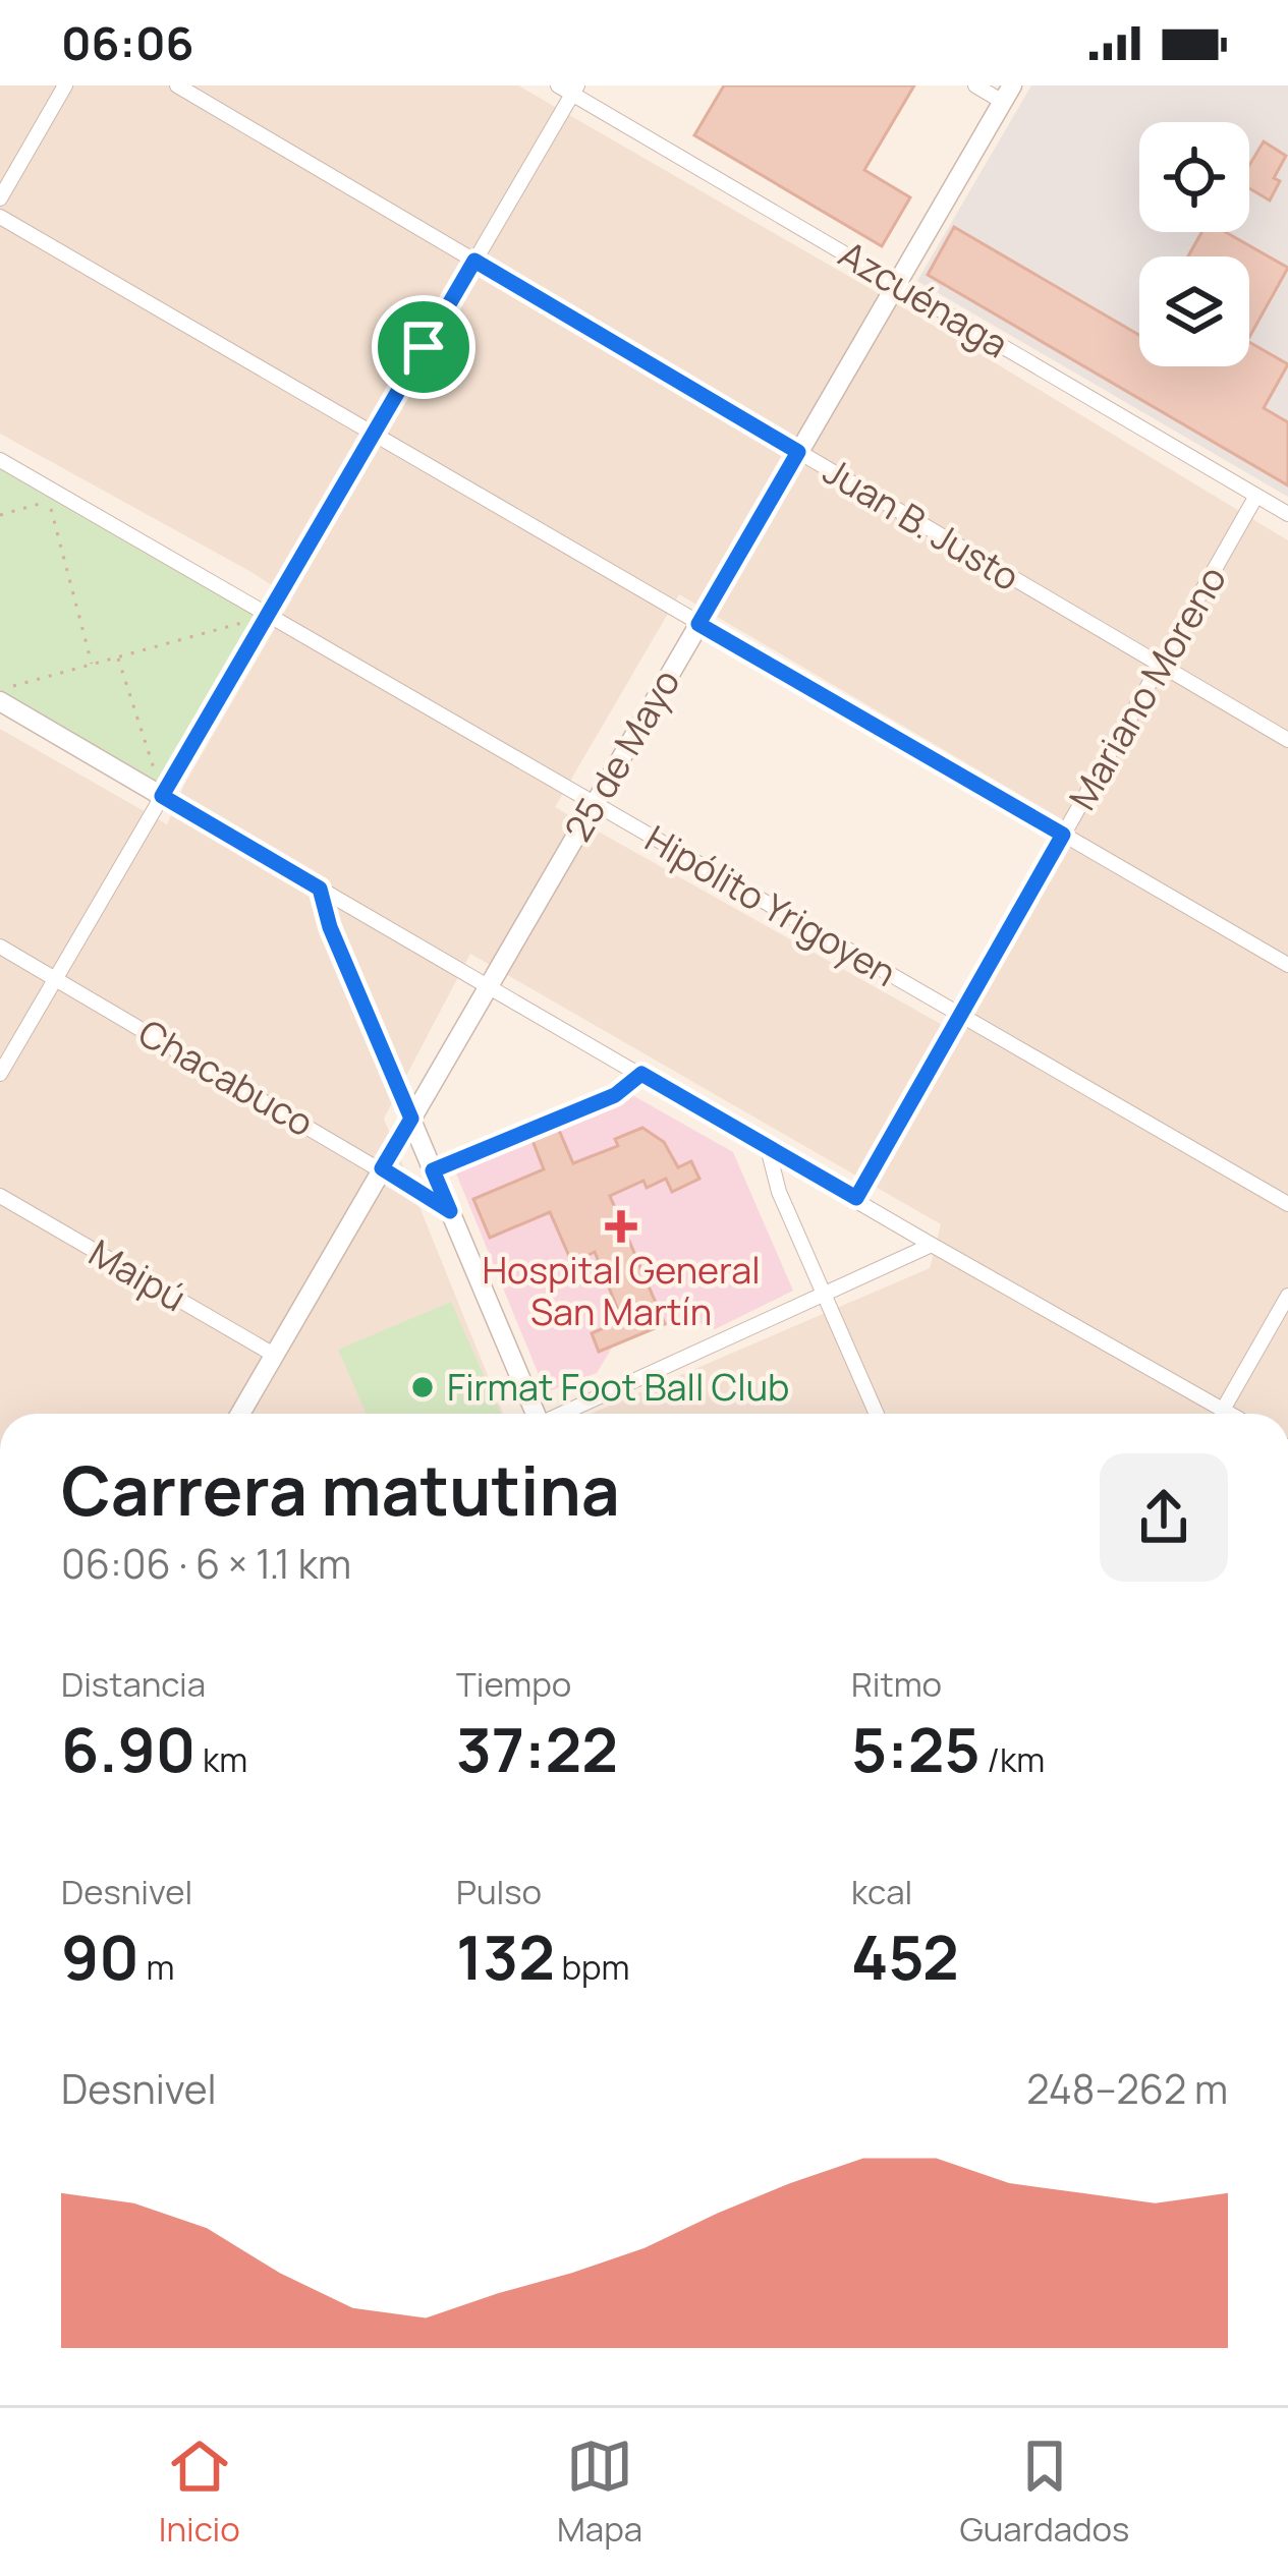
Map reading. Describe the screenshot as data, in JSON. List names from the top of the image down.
{
  "streets": {
    "street": [
      "Azcuénaga",
      "Juan B. Justo",
      "Mariano Moreno",
      "25 de Mayo",
      "Hipólito Yrigoyen",
      "Chacabuco",
      "Maipú"
    ]
  },
  "crossings": [
    ["Azcuénaga", "Mariano Moreno"],
    ["Azcuénaga", "25 de Mayo"],
    ["Juan B. Justo", "Mariano Moreno"],
    ["Juan B. Justo", "25 de Mayo"],
    ["Mariano Moreno", "Hipólito Yrigoyen"],
    ["25 de Mayo", "Hipólito Yrigoyen"],
    ["25 de Mayo", "Chacabuco"],
    ["25 de Mayo", "Maipú"]
  ],
  "places": {
    "health": ["Hospital General San Martín"],
    "other": ["Firmat Foot Ball Club"]
  },
  "page": {
    "status": "06:06",
    "heading": ["Carrera matutina", "06:06 · 6 × 1.1 km"],
    "stats": [
      ["Distancia", "6.90 km"],
      ["Tiempo", "37:22"],
      ["Ritmo", "5:25 /km"],
      ["Desnivel", "90 m"],
      ["Pulso", "132 bpm"],
      ["kcal", "452"]
    ],
    "chart": ["Desnivel", "248–262 m"],
    "tabs": ["Inicio", "Mapa", "Guardados"]
  }
}
